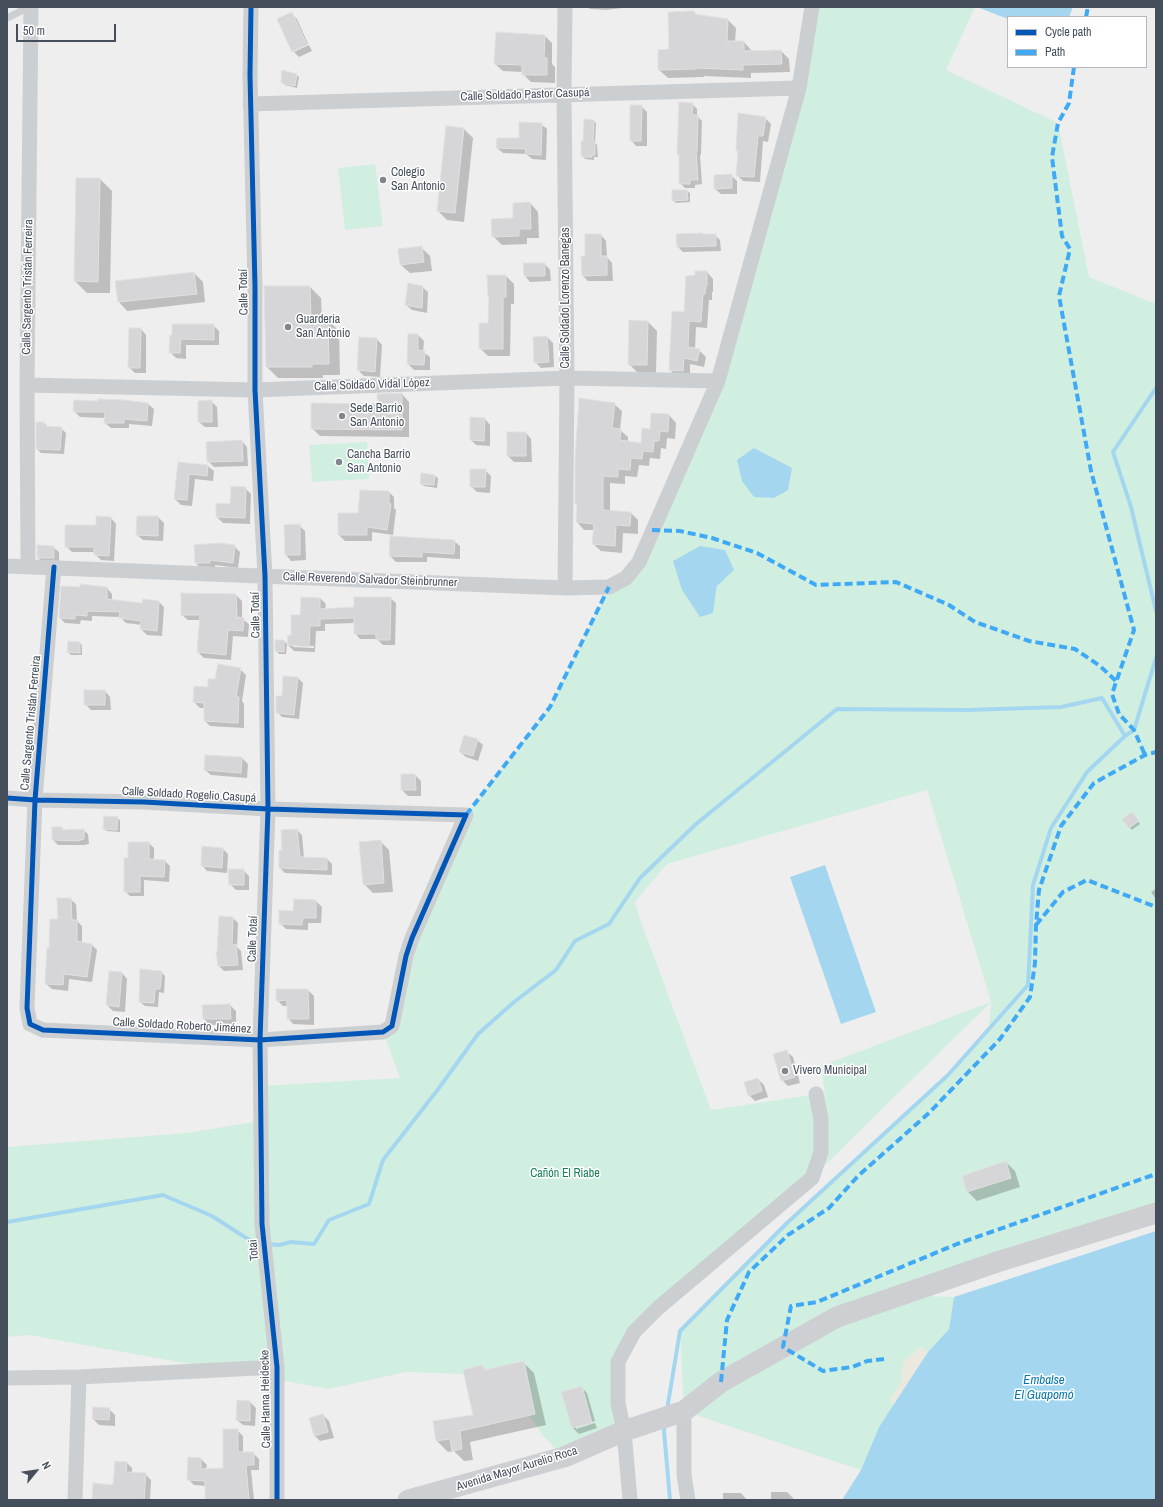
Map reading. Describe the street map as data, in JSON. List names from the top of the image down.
{
  "streets": {
    "main road": ["Avenida Mayor Aurelio Roca"],
    "street": [
      "Calle Soldado Pastor Casupá",
      "Calle Sargento Tristán Ferreira",
      "Calle Totaí",
      "Calle Soldado Lorenzo Banegas",
      "Calle Soldado Vidal López",
      "Calle Reverendo Salvador Steinbrunner",
      "Calle Soldado Rogelio Casupá",
      "Calle Soldado Roberto Jiménez",
      "Totai",
      "Calle Hanna Heidecke"
    ]
  },
  "crossings": [
    ["Calle Soldado Pastor Casupá", "Calle Totaí"],
    ["Calle Soldado Pastor Casupá", "Calle Soldado Lorenzo Banegas"],
    ["Calle Soldado Pastor Casupá", "Calle Reverendo Salvador Steinbrunner"],
    ["Calle Sargento Tristán Ferreira", "Calle Soldado Vidal López"],
    ["Calle Sargento Tristán Ferreira", "Calle Reverendo Salvador Steinbrunner"],
    ["Calle Sargento Tristán Ferreira", "Calle Soldado Rogelio Casupá"],
    ["Calle Sargento Tristán Ferreira", "Calle Soldado Roberto Jiménez"],
    ["Calle Totaí", "Calle Soldado Vidal López"],
    ["Calle Totaí", "Calle Reverendo Salvador Steinbrunner"],
    ["Calle Totaí", "Calle Soldado Rogelio Casupá"],
    ["Calle Totaí", "Calle Soldado Roberto Jiménez"],
    ["Calle Totaí", "Totai"],
    ["Calle Soldado Lorenzo Banegas", "Calle Soldado Vidal López"],
    ["Calle Soldado Lorenzo Banegas", "Calle Reverendo Salvador Steinbrunner"],
    ["Calle Soldado Vidal López", "Calle Reverendo Salvador Steinbrunner"],
    ["Calle Soldado Rogelio Casupá", "Calle Soldado Roberto Jiménez"],
    ["Totai", "Calle Hanna Heidecke"]
  ],
  "water": ["Embalse El Guapomó"],
  "parks": ["Cañón El Riabe"],
  "places": [
    "Colegio San Antonio",
    "Guardería San Antonio",
    "Sede Barrio San Antonio",
    "Cancha Barrio San Antonio",
    "Vivero Municipal"
  ],
  "legend": ["Cycle path", "Path"],
  "scale_bar": "50 m",
  "north": "top right"
}
